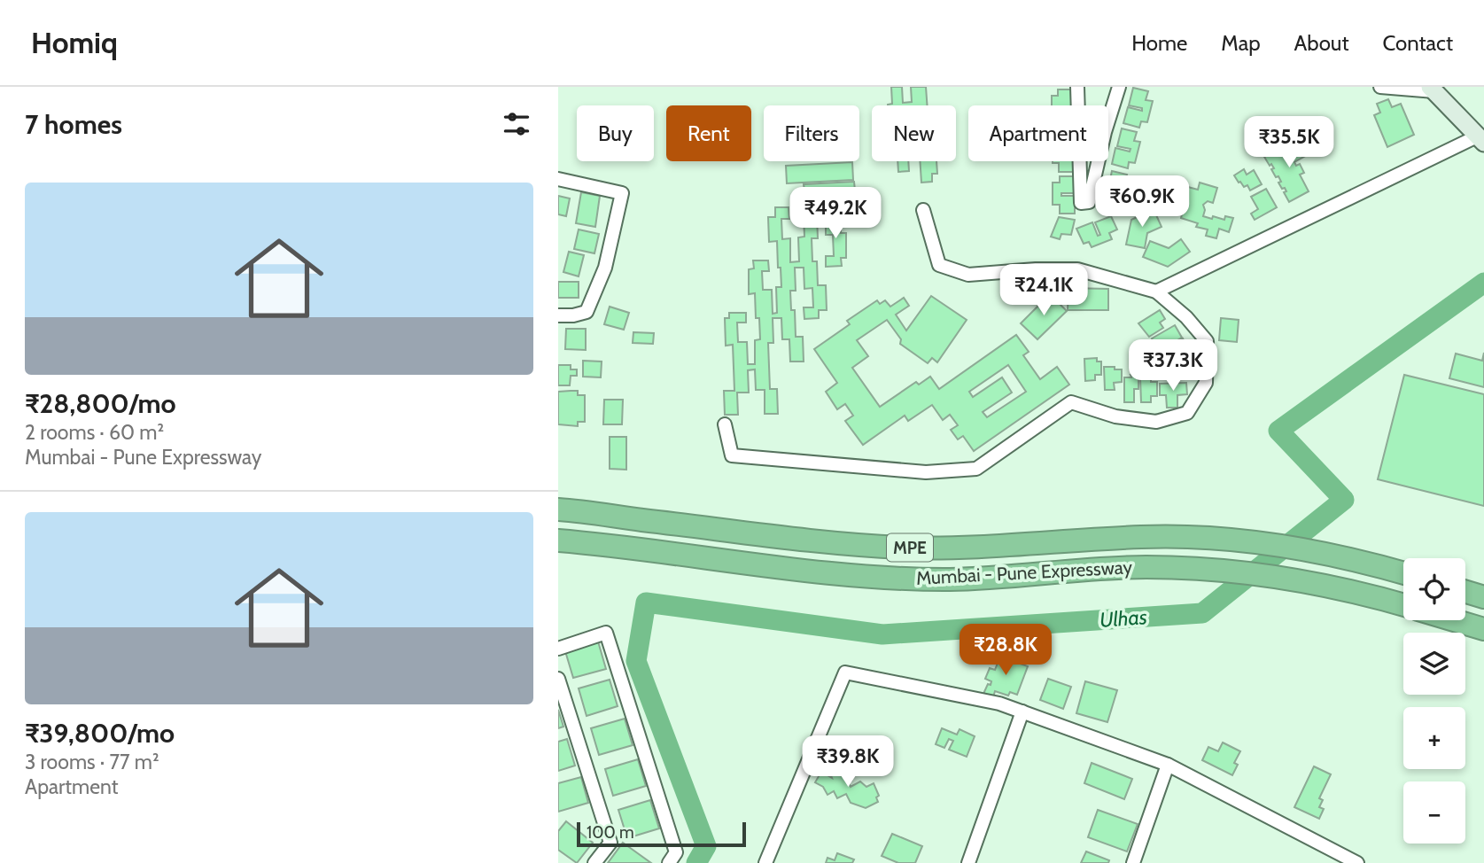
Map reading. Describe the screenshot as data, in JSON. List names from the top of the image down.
{
  "streets": {
    "highway": ["MPE", "Mumbai - Pune Expressway"]
  },
  "water": ["Ulhas"],
  "scale_bar": "100 m",
  "page": {
    "header": "Homiq",
    "nav": [
      "Home",
      "Map",
      "About",
      "Contact"
    ],
    "heading": "7 homes",
    "chip": [
      "Buy",
      "Rent",
      "Filters",
      "New",
      "Apartment"
    ],
    "price": [
      "₹35.5K",
      "₹60.9K",
      "₹49.2K",
      "₹24.1K",
      "₹37.3K",
      "₹28.8K",
      "₹39.8K"
    ],
    "list": [
      {
        "name": "₹28,800/mo",
        "note": "2 rooms · 60 m² · Mumbai - Pune Expressway"
      },
      {
        "name": "₹39,800/mo",
        "note": "3 rooms · 77 m² · Apartment"
      }
    ],
    "map_buttons": ["+", "−"],
    "scale": "100 m"
  }
}
